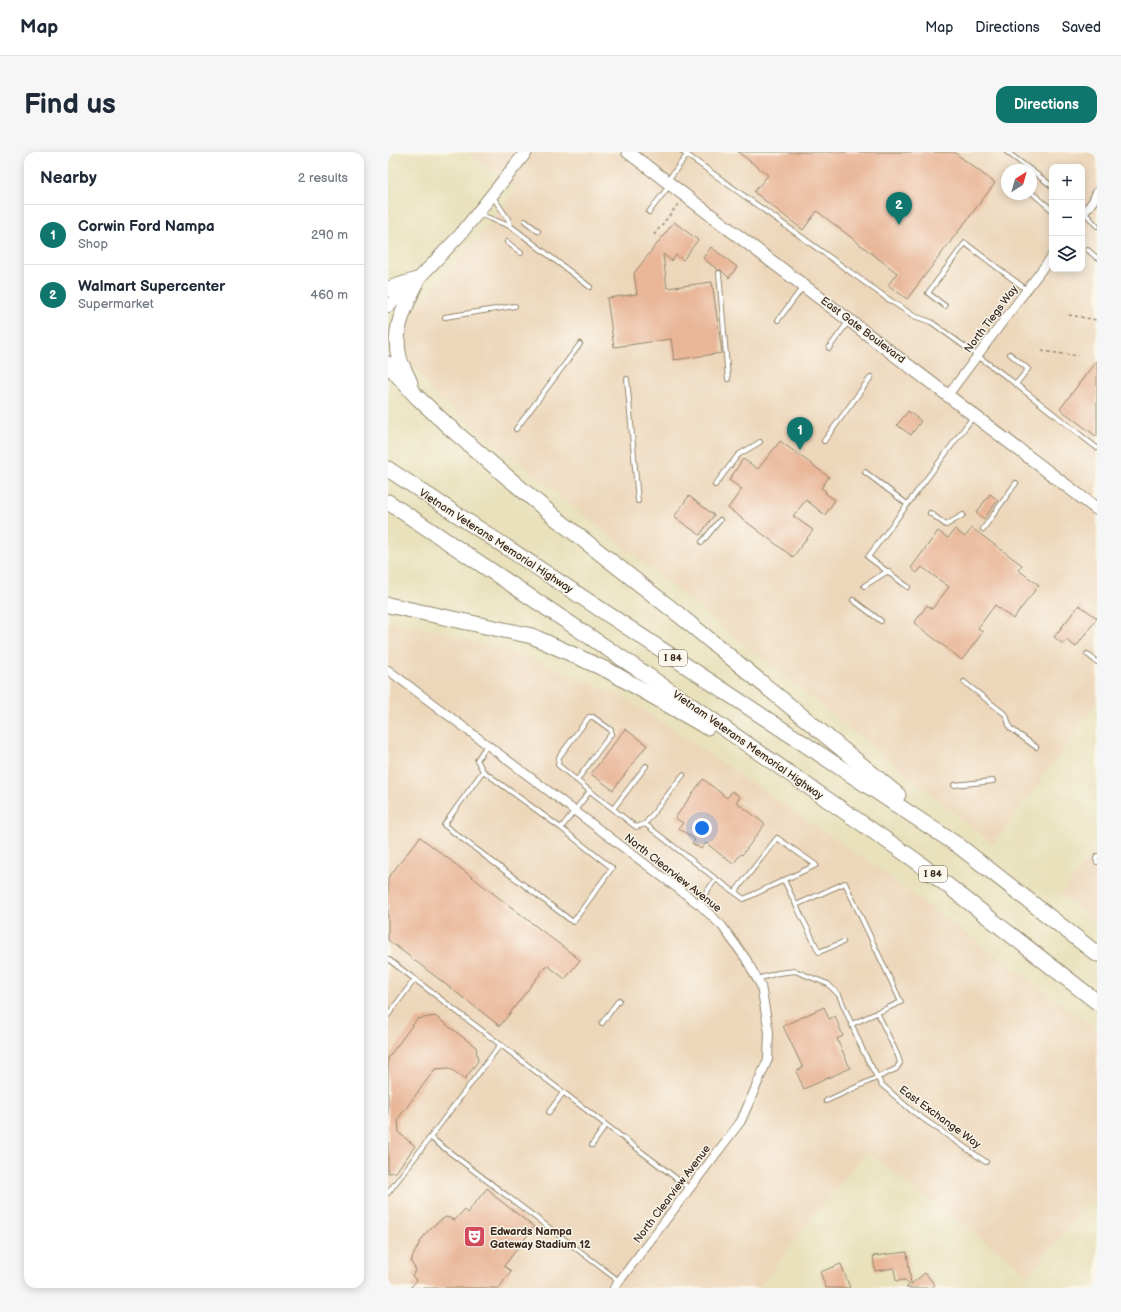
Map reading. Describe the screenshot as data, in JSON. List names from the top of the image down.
{
  "streets": {
    "highway": ["Vietnam Veterans Memorial Highway", "I 84"],
    "street": ["North Tiegs Way", "East Gate Boulevard", "North Clearview Avenue"],
    "lane": ["East Exchange Way"]
  },
  "crossings": [
    ["North Tiegs Way", "East Gate Boulevard"],
    ["North Clearview Avenue", "East Exchange Way"]
  ],
  "places": {
    "theatre": ["Edwards Nampa Gateway Stadium 12"]
  },
  "north": "top right",
  "page": {
    "header": "Map",
    "nav": ["Map", "Directions", "Saved"],
    "buttons": "Directions",
    "title": "Find us",
    "heading": ["Nearby", "2 results"],
    "map_buttons": ["+", "−"],
    "pins": ["2", "1"],
    "list": [
      {
        "mark": "1",
        "name": "Corwin Ford Nampa",
        "note": "Shop",
        "value": "290 m"
      },
      {
        "mark": "2",
        "name": "Walmart Supercenter",
        "note": "Supermarket",
        "value": "460 m"
      }
    ]
  }
}
